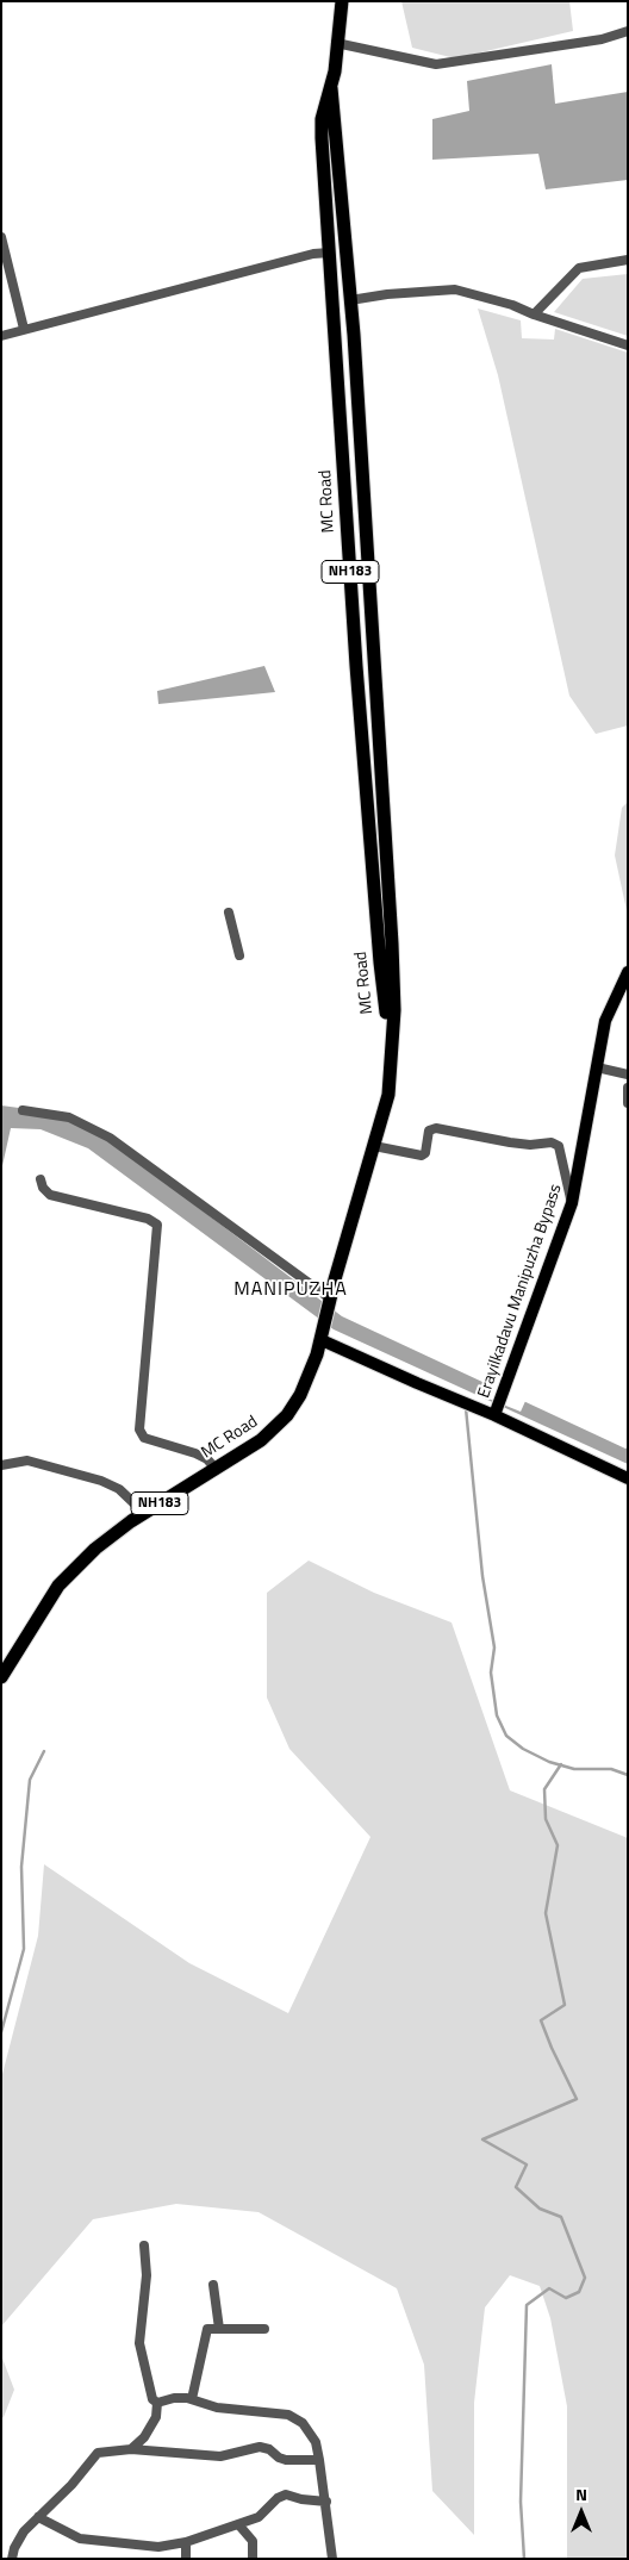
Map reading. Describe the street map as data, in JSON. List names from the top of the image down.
{
  "streets": {
    "highway": ["MC Road", "NH183"],
    "main road": ["Erayilkadavu Manipuzha Bypass"]
  },
  "districts": ["MANIPUZHA"],
  "north": "top"
}
